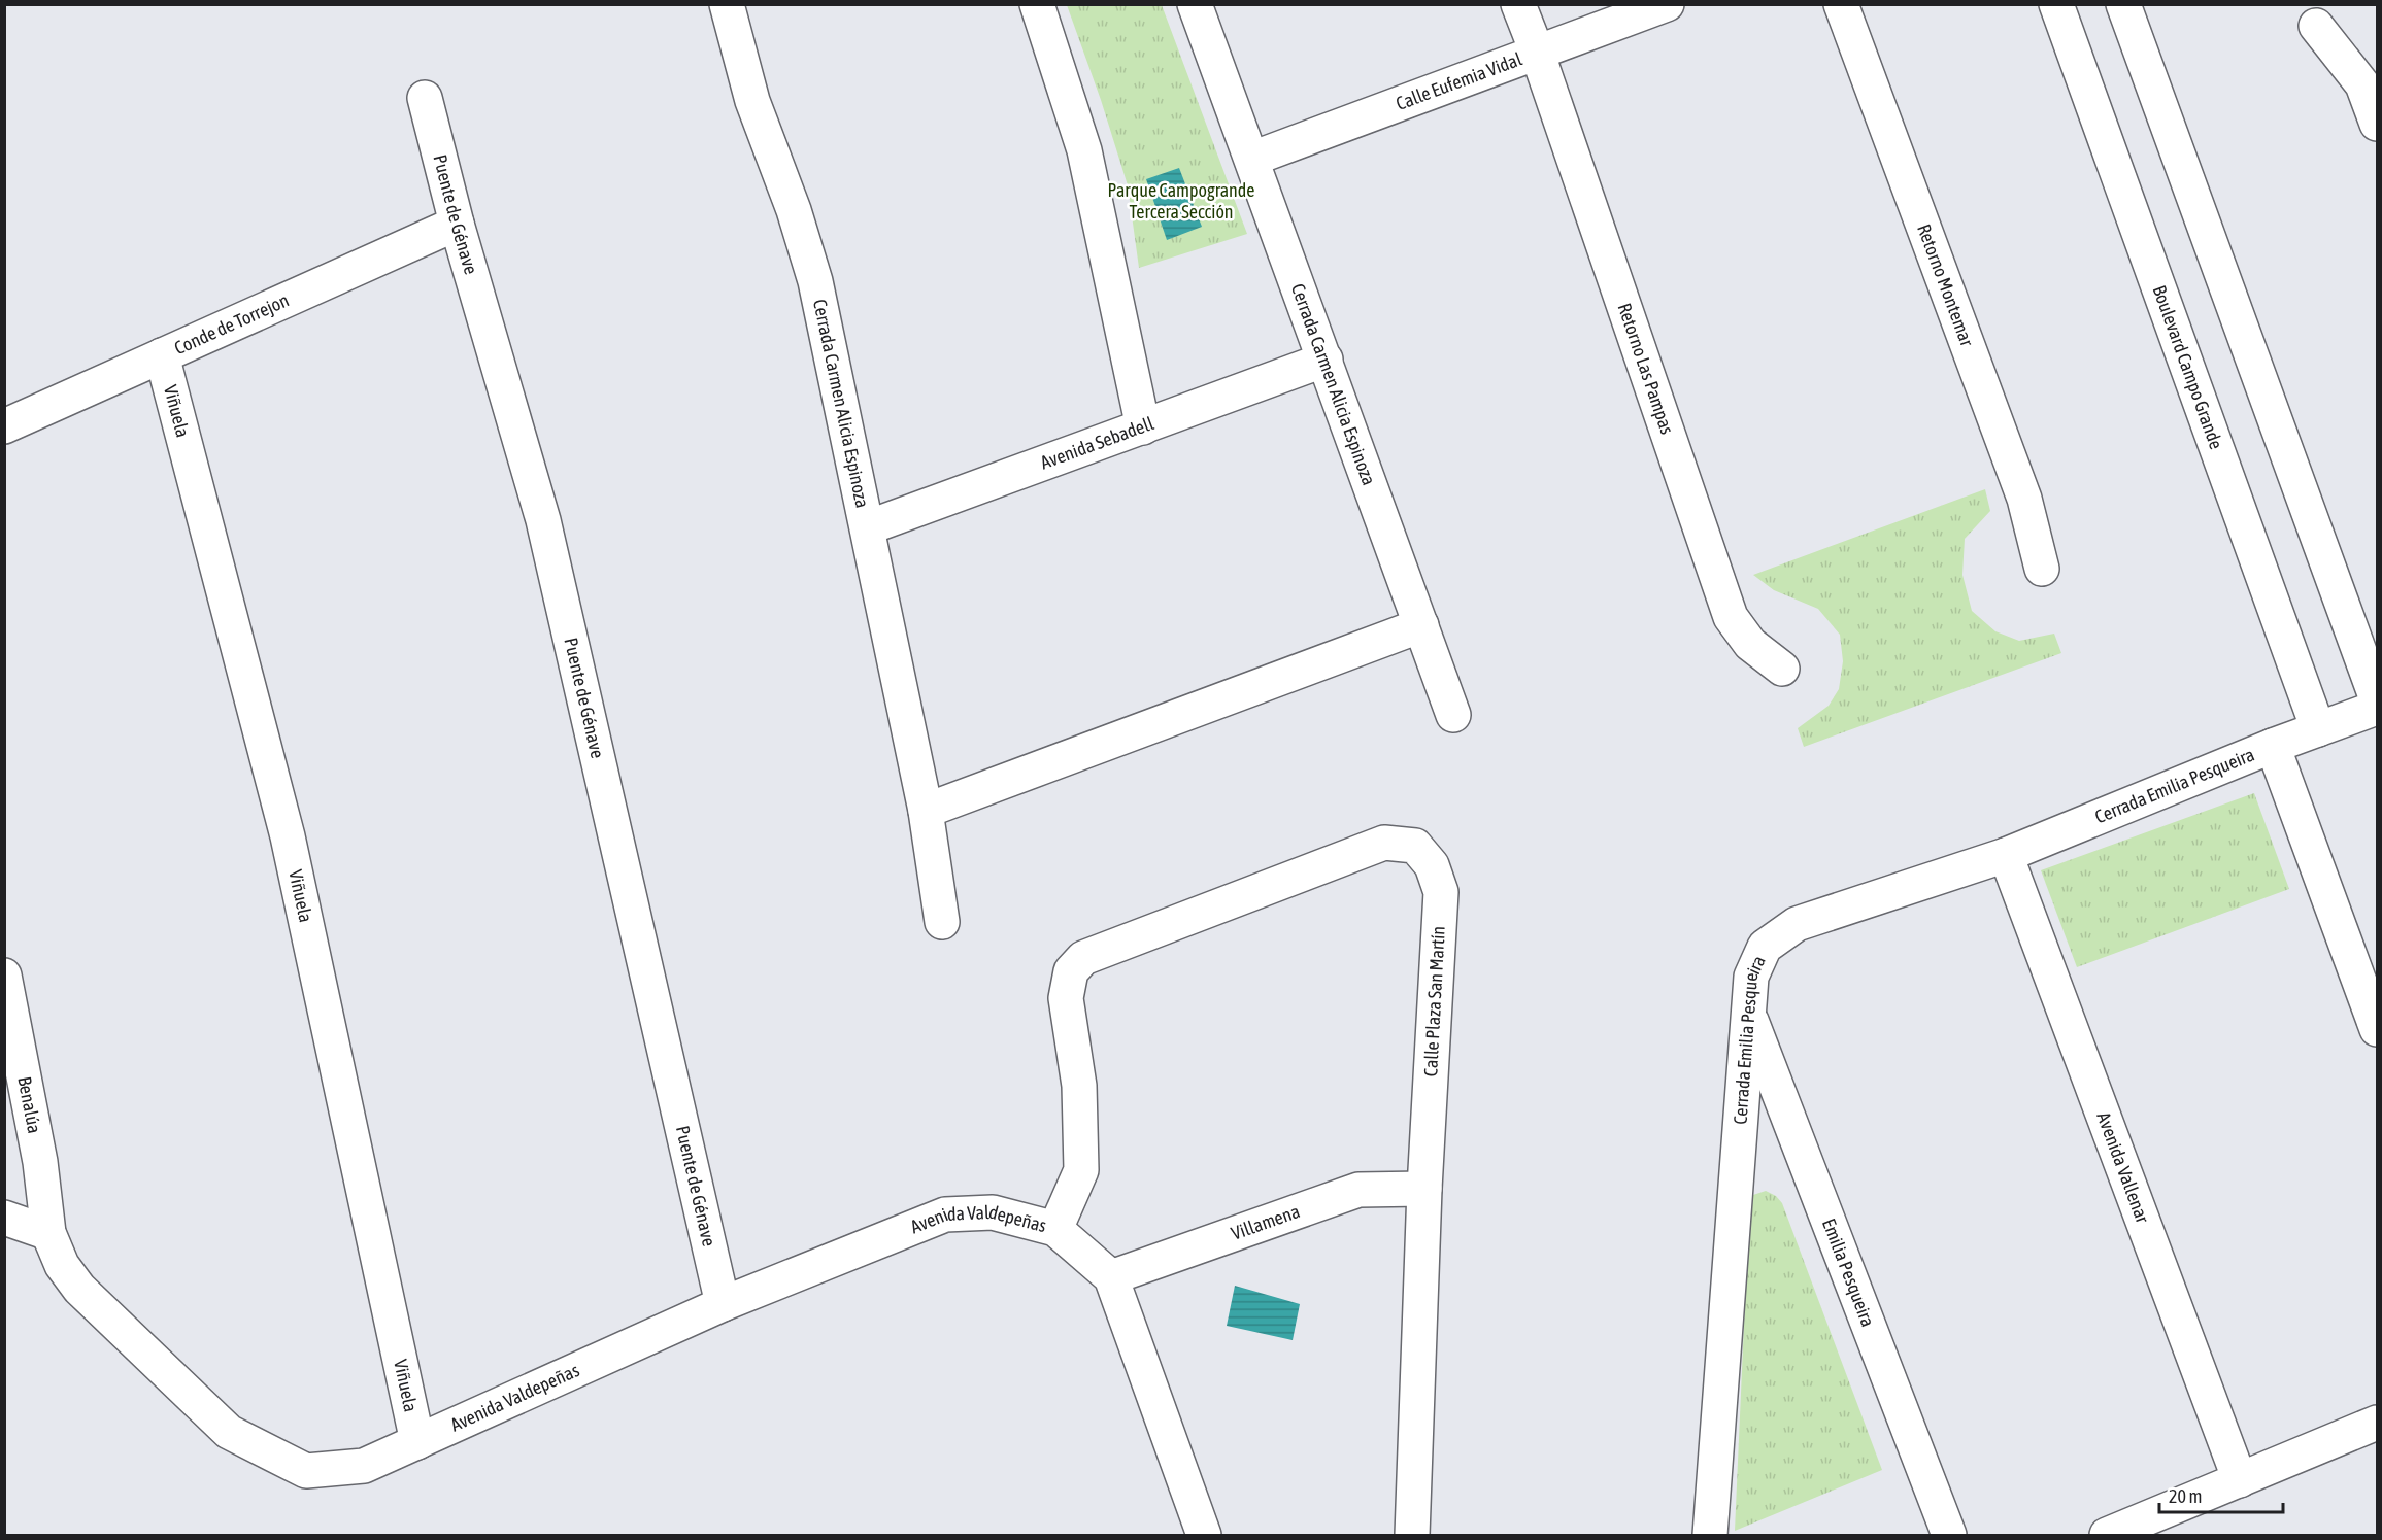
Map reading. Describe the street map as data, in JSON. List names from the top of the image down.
{
  "streets": {
    "street": [
      "Calle Eufemia Vidal",
      "Puente de Génave",
      "Retorno Montemar",
      "Conde de Torrejon",
      "Boulevard Campo Grande",
      "Retorno Las Pampas",
      "Cerrada Carmen Alicia Espinoza",
      "Viñuela",
      "Avenida Sebadell",
      "Cerrada Emilia Pesqueira",
      "Calle Plaza San Martín",
      "Benalúa",
      "Avenida Vallenar",
      "Villamena",
      "Avenida Valdepeñas",
      "Emilia Pesqueira"
    ]
  },
  "crossings": [
    ["Calle Eufemia Vidal", "Retorno Las Pampas"],
    ["Calle Eufemia Vidal", "Cerrada Carmen Alicia Espinoza"],
    ["Puente de Génave", "Conde de Torrejon"],
    ["Puente de Génave", "Avenida Valdepeñas"],
    ["Conde de Torrejon", "Viñuela"],
    ["Boulevard Campo Grande", "Cerrada Emilia Pesqueira"],
    ["Cerrada Carmen Alicia Espinoza", "Avenida Sebadell"],
    ["Viñuela", "Avenida Valdepeñas"],
    ["Cerrada Emilia Pesqueira", "Avenida Vallenar"],
    ["Cerrada Emilia Pesqueira", "Emilia Pesqueira"],
    ["Calle Plaza San Martín", "Villamena"],
    ["Calle Plaza San Martín", "Avenida Valdepeñas"],
    ["Benalúa", "Avenida Valdepeñas"],
    ["Villamena", "Avenida Valdepeñas"]
  ],
  "parks": ["Parque Campogrande Tercera Sección"],
  "scale_bar": "20 m"
}
